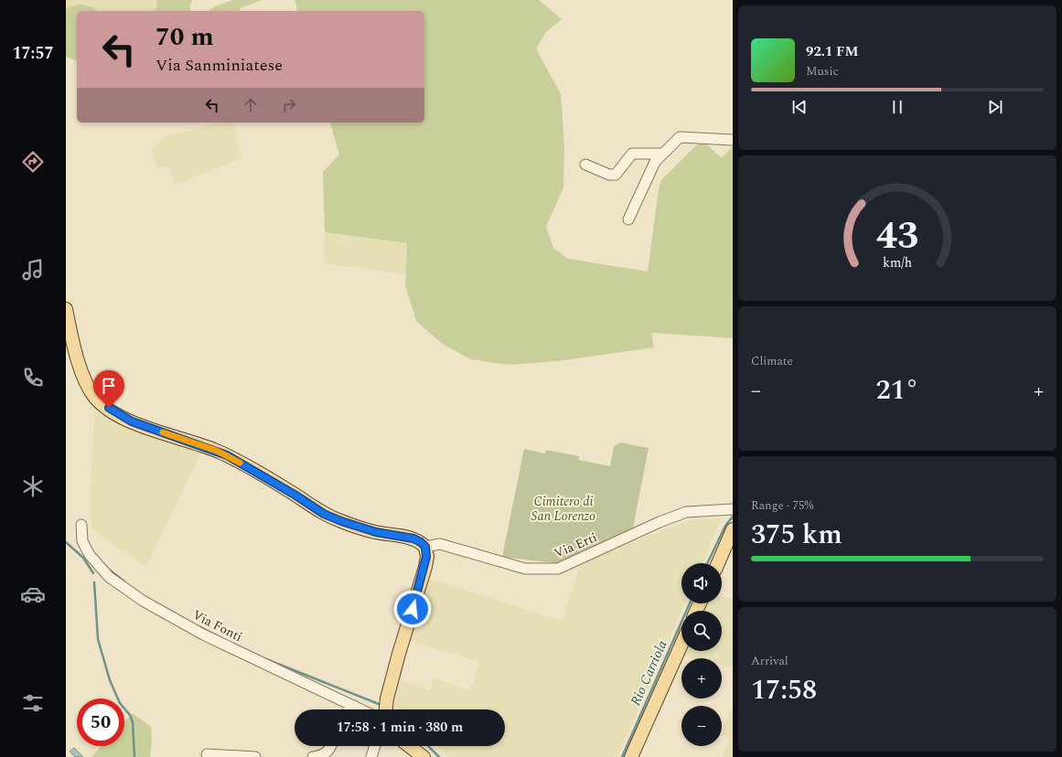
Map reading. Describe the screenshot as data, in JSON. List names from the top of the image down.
{
  "streets": {
    "street": ["Via Erti", "Via Fonti"]
  },
  "water": ["Rio Carriola"],
  "parks": ["Cimitero di San Lorenzo"],
  "page": {
    "tabs": "17:57",
    "turn": ["70 m", "Via Sanminiatese"],
    "song": ["92.1 FM", "Music"],
    "tile": [
      "Climate",
      ["Range · 75%", "375 km"],
      ["Arrival", "17:58"]
    ],
    "heat": ["−", "21°", "+"],
    "map_buttons": ["+", "−"],
    "limit": "50",
    "trip": "17:58 · 1 min · 380 m",
    "gauge": ["43", "km/h"]
  }
}
